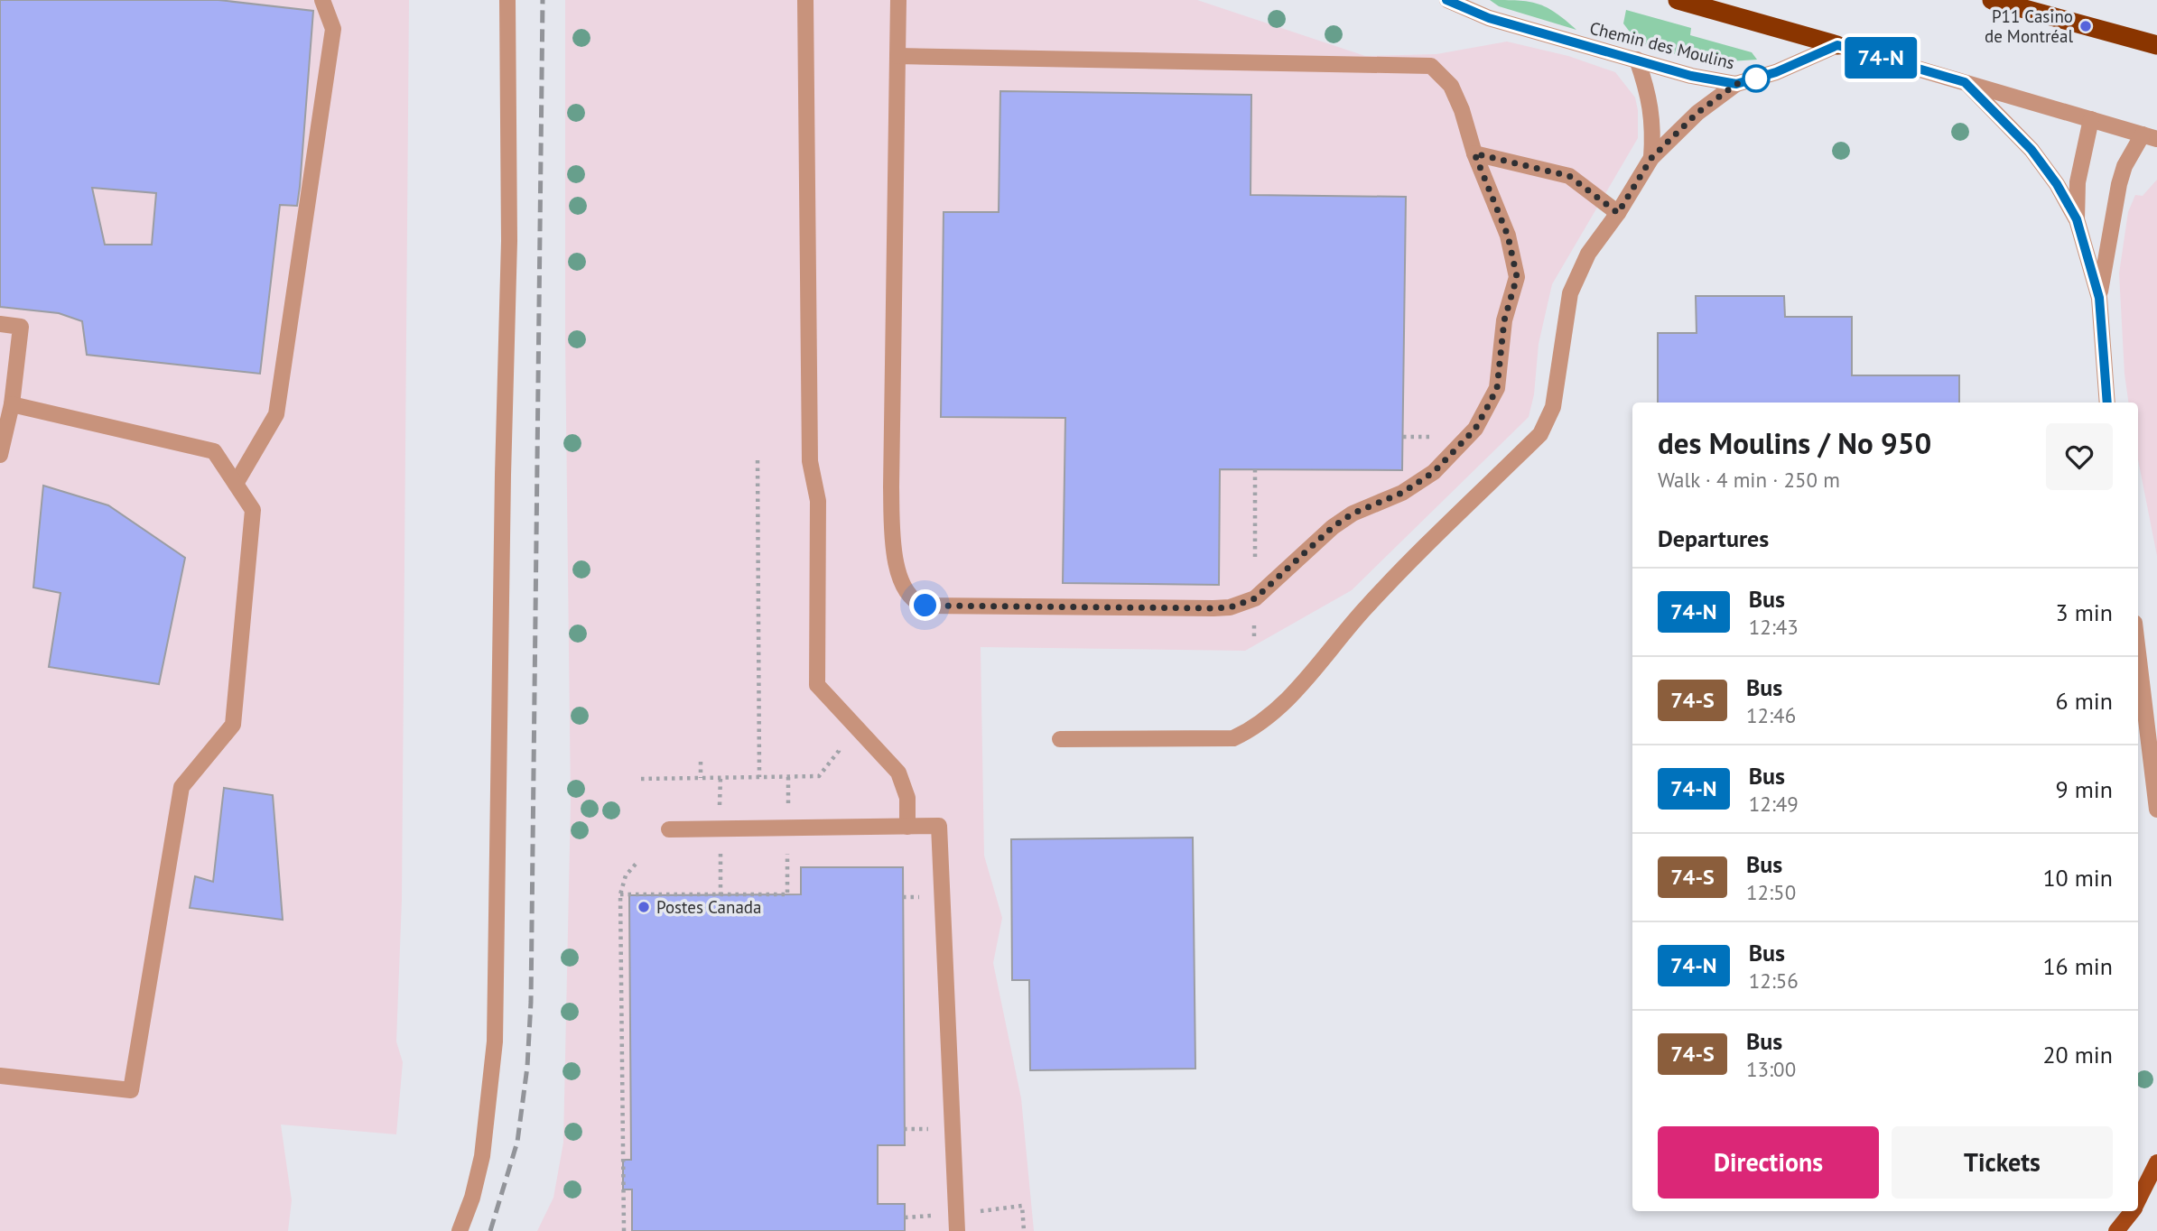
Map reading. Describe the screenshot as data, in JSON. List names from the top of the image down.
{
  "streets": {
    "street": ["Chemin des Moulins"]
  },
  "places": ["P11 Casino de Montréal", "Postes Canada"],
  "lines": ["bus line 74-N"],
  "page": {
    "on_map": "74-N",
    "heading": [
      ["des Moulins / No 950", "Walk · 4 min · 250 m"],
      "Departures"
    ],
    "list": [
      {
        "mark": "74-N",
        "name": "Bus",
        "note": "12:43",
        "value": "3 min"
      },
      {
        "mark": "74-S",
        "name": "Bus",
        "note": "12:46",
        "value": "6 min"
      },
      {
        "mark": "74-N",
        "name": "Bus",
        "note": "12:49",
        "value": "9 min"
      },
      {
        "mark": "74-S",
        "name": "Bus",
        "note": "12:50",
        "value": "10 min"
      },
      {
        "mark": "74-N",
        "name": "Bus",
        "note": "12:56",
        "value": "16 min"
      },
      {
        "mark": "74-S",
        "name": "Bus",
        "note": "13:00",
        "value": "20 min"
      }
    ],
    "buttons": ["Directions", "Tickets"]
  }
}
